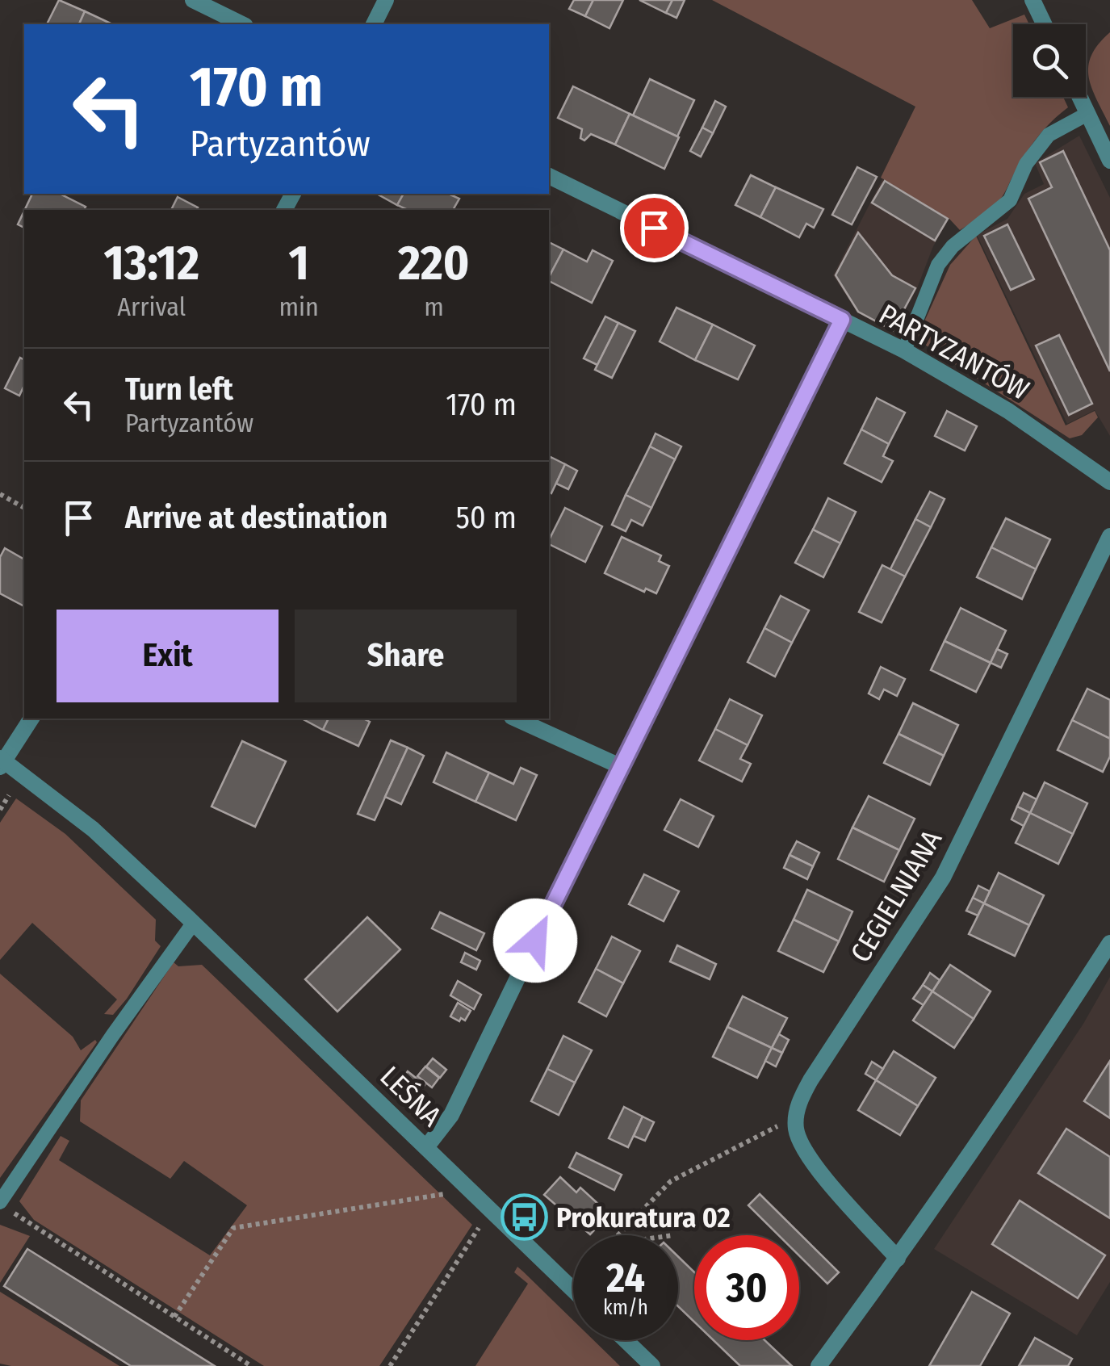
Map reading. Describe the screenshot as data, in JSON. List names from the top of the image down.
{
  "streets": {
    "street": ["PARTYZANTÓW", "CEGIELNIANA", "LEŚNA"]
  },
  "places": {
    "bus stop": ["Prokuratura 02"]
  },
  "page": {
    "turn": ["170 m", "Partyzantów"],
    "eta": [
      "13:12",
      "Arrival",
      "1",
      "min",
      "220",
      "m"
    ],
    "list": [
      {
        "name": "Turn left",
        "note": "Partyzantów",
        "value": "170 m"
      },
      {
        "name": "Arrive at destination",
        "value": "50 m"
      }
    ],
    "buttons": ["Exit", "Share"],
    "speed": "24 km/h",
    "limit": "30"
  }
}
